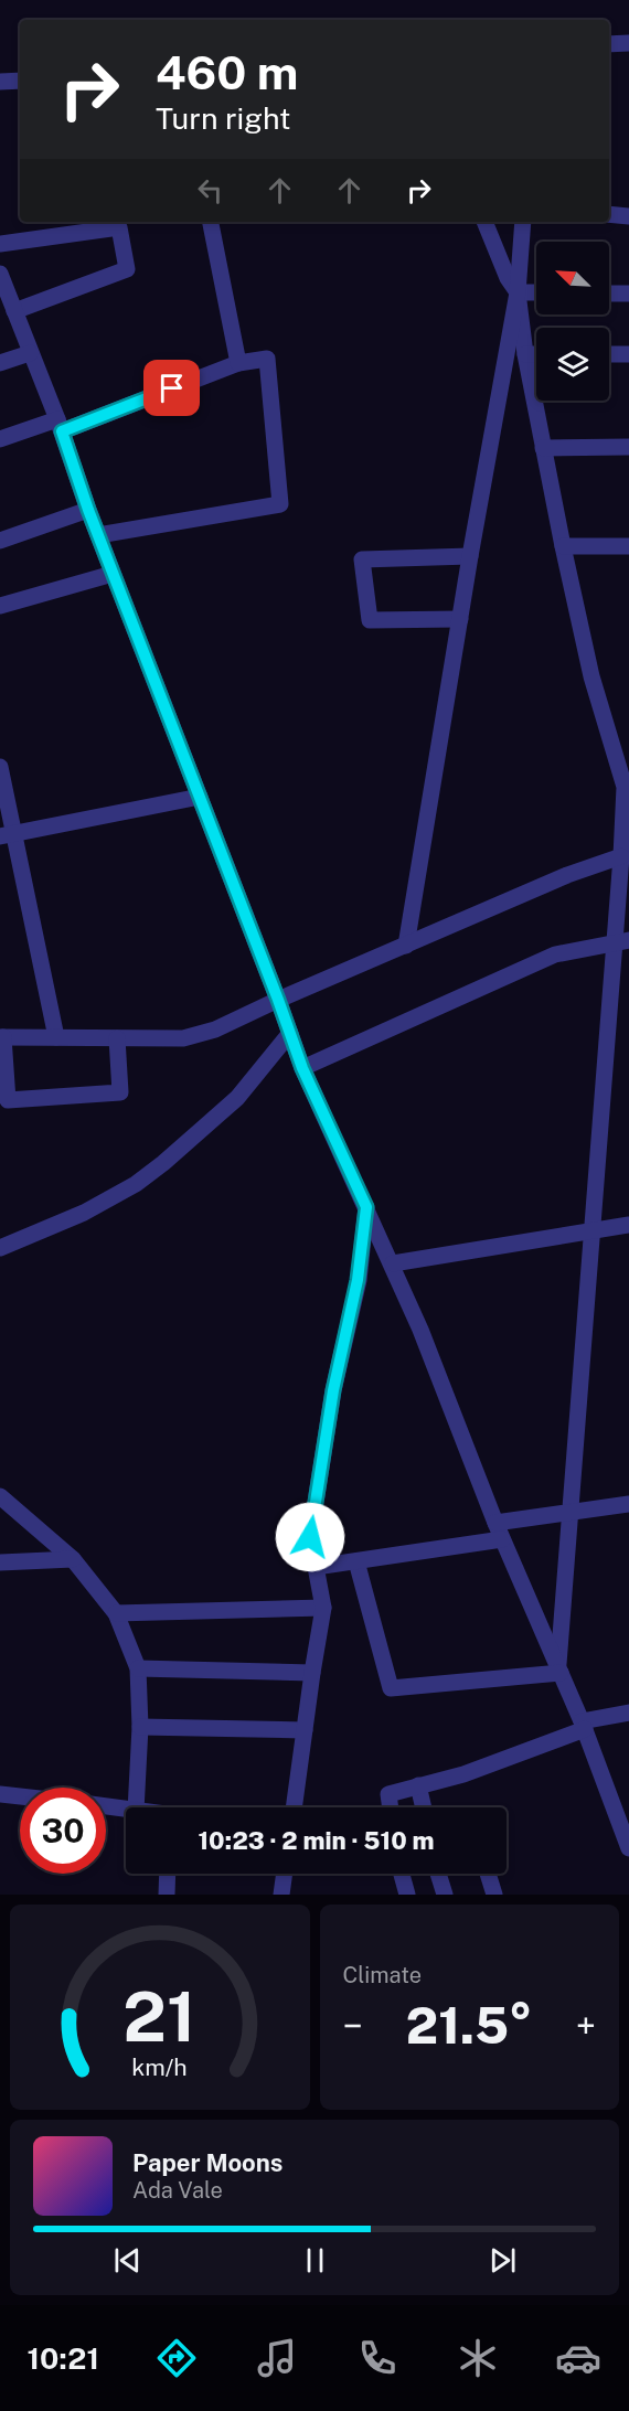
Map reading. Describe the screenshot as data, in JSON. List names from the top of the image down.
{
  "north": "top left",
  "page": {
    "turn": ["460 m", "Turn right"],
    "limit": "30",
    "trip": "10:23 · 2 min · 510 m",
    "tile": "Climate",
    "heat": ["−", "21.5°", "+"],
    "song": ["Paper Moons", "Ada Vale"],
    "tabs": "10:21",
    "gauge": ["21", "km/h"]
  }
}
